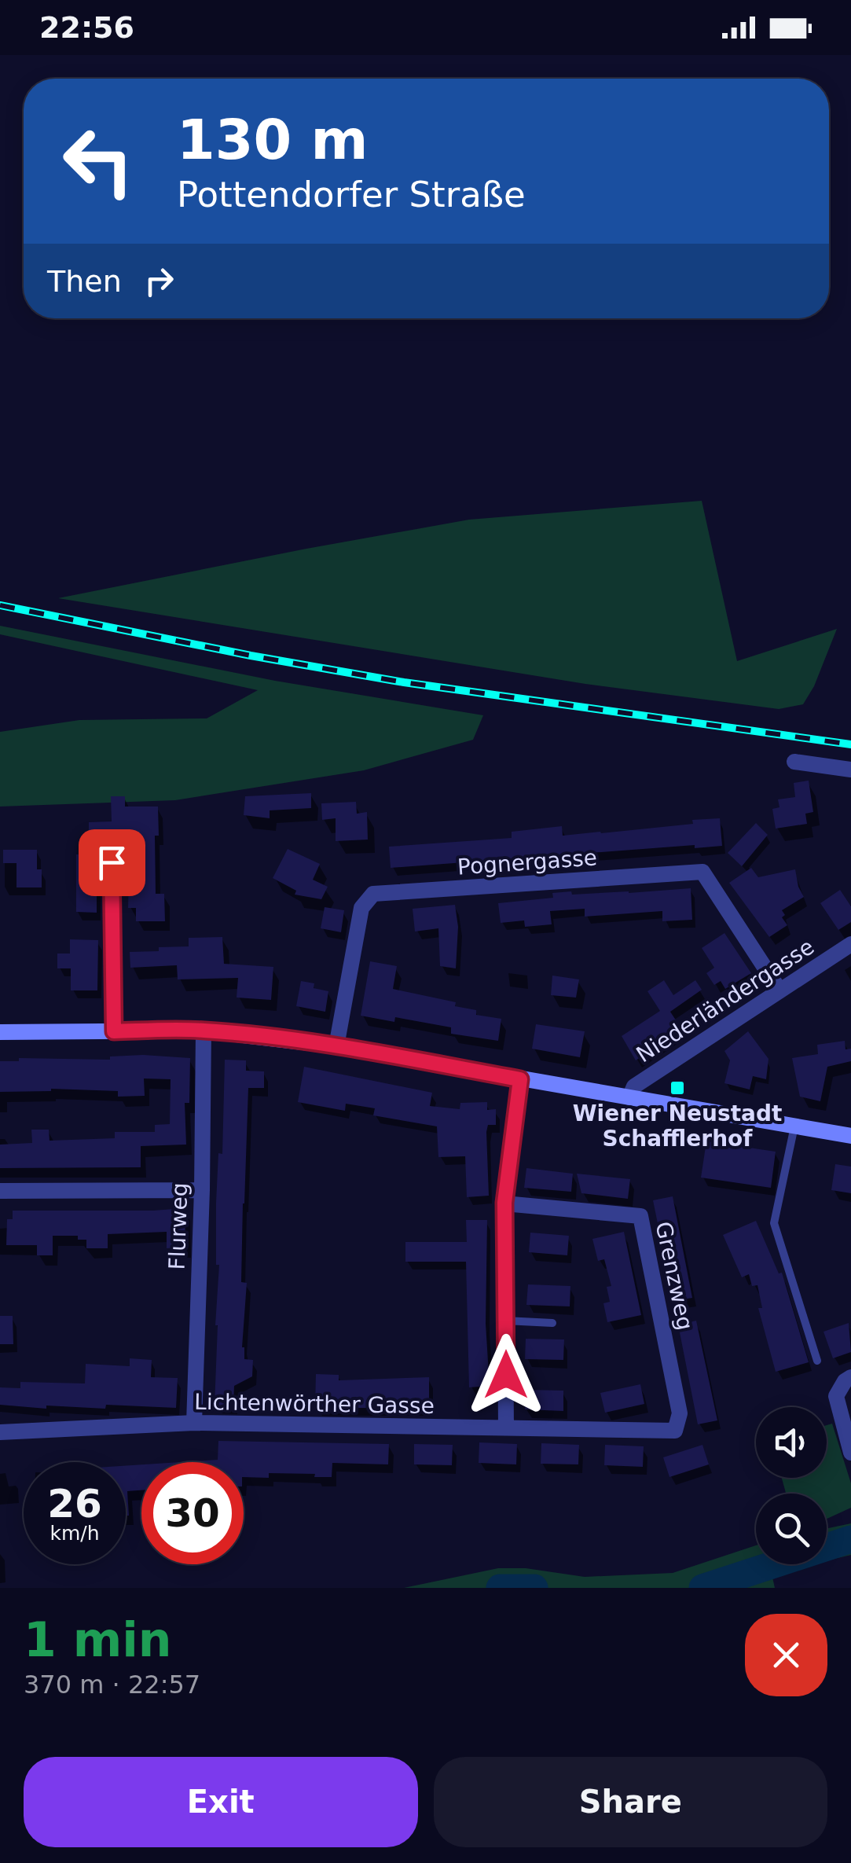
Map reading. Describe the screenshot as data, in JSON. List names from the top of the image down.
{
  "streets": {
    "street": [
      "Pognergasse",
      "Niederländergasse",
      "Flurweg",
      "Grenzweg",
      "Lichtenwörther Gasse"
    ]
  },
  "crossings": [
    ["Pognergasse", "Niederländergasse"],
    ["Flurweg", "Lichtenwörther Gasse"],
    ["Grenzweg", "Lichtenwörther Gasse"]
  ],
  "places": {
    "transit": ["Wiener Neustadt Schafflerhof"]
  },
  "page": {
    "status": "22:56",
    "turn": ["130 m", "Pottendorfer Straße"],
    "then": "Then",
    "speed": "26 km/h",
    "limit": "30",
    "heading": ["1 min", "370 m · 22:57"],
    "buttons": ["Exit", "Share"]
  }
}
